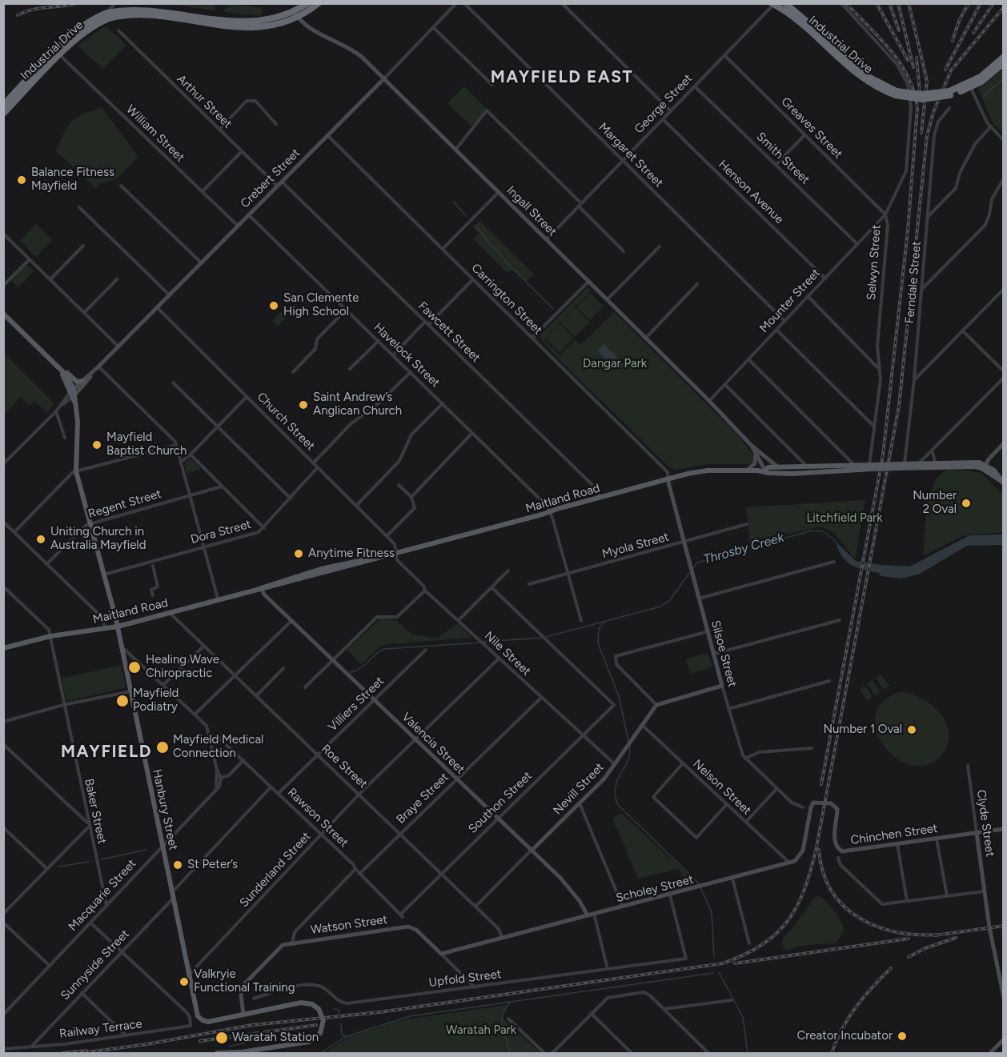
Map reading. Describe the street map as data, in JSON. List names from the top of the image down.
{
  "streets": {
    "highway": ["Industrial Drive"],
    "main road": ["Maitland Road", "Hanbury Street"],
    "street": [
      "Arthur Street",
      "George Street",
      "Greaves Street",
      "William Street",
      "Margaret Street",
      "Smith Street",
      "Crebert Street",
      "Henson Avenue",
      "Ingall Street",
      "Selwyn Street",
      "Ferndale Street",
      "Carrington Street",
      "Mounter Street",
      "Fawcett Street",
      "Havelock Street",
      "Church Street",
      "Regent Street",
      "Dora Street",
      "Myola Street",
      "Nile Street",
      "Silsoe Street",
      "Villiers Street",
      "Valencia Street",
      "Roe Street",
      "Nelson Street",
      "Nevill Street",
      "Braye Street",
      "Southon Street",
      "Baker Street",
      "Rawson Street",
      "Clyde Street",
      "Chinchen Street",
      "Sunderland Street",
      "Scholey Street",
      "Macquarie Street",
      "Watson Street",
      "Sunnyside Street",
      "Upfold Street",
      "Railway Terrace"
    ]
  },
  "crossings": [
    ["Industrial Drive", "George Street"],
    ["Industrial Drive", "William Street"],
    ["Industrial Drive", "Ingall Street"],
    ["Arthur Street", "Crebert Street"],
    ["George Street", "Greaves Street"],
    ["George Street", "Margaret Street"],
    ["George Street", "Smith Street"],
    ["George Street", "Henson Avenue"],
    ["George Street", "Ingall Street"],
    ["Greaves Street", "Selwyn Street"],
    ["Greaves Street", "Mounter Street"],
    ["William Street", "Crebert Street"],
    ["Margaret Street", "Mounter Street"],
    ["Smith Street", "Mounter Street"],
    ["Crebert Street", "Ingall Street"],
    ["Crebert Street", "Carrington Street"],
    ["Crebert Street", "Fawcett Street"],
    ["Crebert Street", "Havelock Street"],
    ["Crebert Street", "Church Street"],
    ["Crebert Street", "Hanbury Street"],
    ["Henson Avenue", "Mounter Street"],
    ["Ingall Street", "Mounter Street"],
    ["Ingall Street", "Maitland Road"],
    ["Selwyn Street", "Mounter Street"],
    ["Selwyn Street", "Maitland Road"],
    ["Ferndale Street", "Maitland Road"],
    ["Carrington Street", "Maitland Road"],
    ["Carrington Street", "Silsoe Street"],
    ["Fawcett Street", "Maitland Road"],
    ["Havelock Street", "Maitland Road"],
    ["Church Street", "Maitland Road"],
    ["Church Street", "Dora Street"],
    ["Church Street", "Nile Street"],
    ["Maitland Road", "Nile Street"],
    ["Maitland Road", "Silsoe Street"],
    ["Maitland Road", "Valencia Street"],
    ["Maitland Road", "Roe Street"],
    ["Maitland Road", "Hanbury Street"],
    ["Maitland Road", "Baker Street"],
    ["Regent Street", "Hanbury Street"],
    ["Dora Street", "Hanbury Street"],
    ["Myola Street", "Silsoe Street"],
    ["Nile Street", "Nevill Street"],
    ["Nile Street", "Braye Street"],
    ["Nile Street", "Southon Street"],
    ["Nile Street", "Sunderland Street"],
    ["Villiers Street", "Valencia Street"],
    ["Villiers Street", "Roe Street"],
    ["Villiers Street", "Rawson Street"],
    ["Valencia Street", "Nevill Street"],
    ["Valencia Street", "Braye Street"],
    ["Valencia Street", "Southon Street"],
    ["Valencia Street", "Sunderland Street"],
    ["Valencia Street", "Scholey Street"],
    ["Roe Street", "Nevill Street"],
    ["Roe Street", "Braye Street"],
    ["Roe Street", "Southon Street"],
    ["Roe Street", "Sunderland Street"],
    ["Roe Street", "Scholey Street"],
    ["Nelson Street", "Nevill Street"],
    ["Nelson Street", "Chinchen Street"],
    ["Nelson Street", "Scholey Street"],
    ["Braye Street", "Rawson Street"],
    ["Southon Street", "Rawson Street"],
    ["Hanbury Street", "Sunderland Street"],
    ["Hanbury Street", "Macquarie Street"],
    ["Hanbury Street", "Sunnyside Street"],
    ["Baker Street", "Macquarie Street"],
    ["Rawson Street", "Sunderland Street"],
    ["Rawson Street", "Macquarie Street"],
    ["Rawson Street", "Sunnyside Street"],
    ["Clyde Street", "Chinchen Street"],
    ["Chinchen Street", "Scholey Street"],
    ["Scholey Street", "Watson Street"],
    ["Scholey Street", "Upfold Street"],
    ["Sunnyside Street", "Railway Terrace"]
  ],
  "districts": ["MAYFIELD EAST", "MAYFIELD"],
  "water": ["Throsby Creek"],
  "parks": ["Dangar Park", "Litchfield Park", "Waratah Park"],
  "places": [
    "Balance Fitness Mayfield",
    "San Clemente High School",
    "Saint Andrew’s Anglican Church",
    "Mayfield Baptist Church",
    "Number 2 Oval",
    "Uniting Church in Australia Mayfield",
    "Anytime Fitness",
    "Healing Wave Chiropractic",
    "Mayfield Podiatry",
    "Number 1 Oval",
    "Mayfield Medical Connection",
    "St Peter’s",
    "Valkryie Functional Training",
    "Creator Incubator",
    "Waratah Station"
  ]
}
